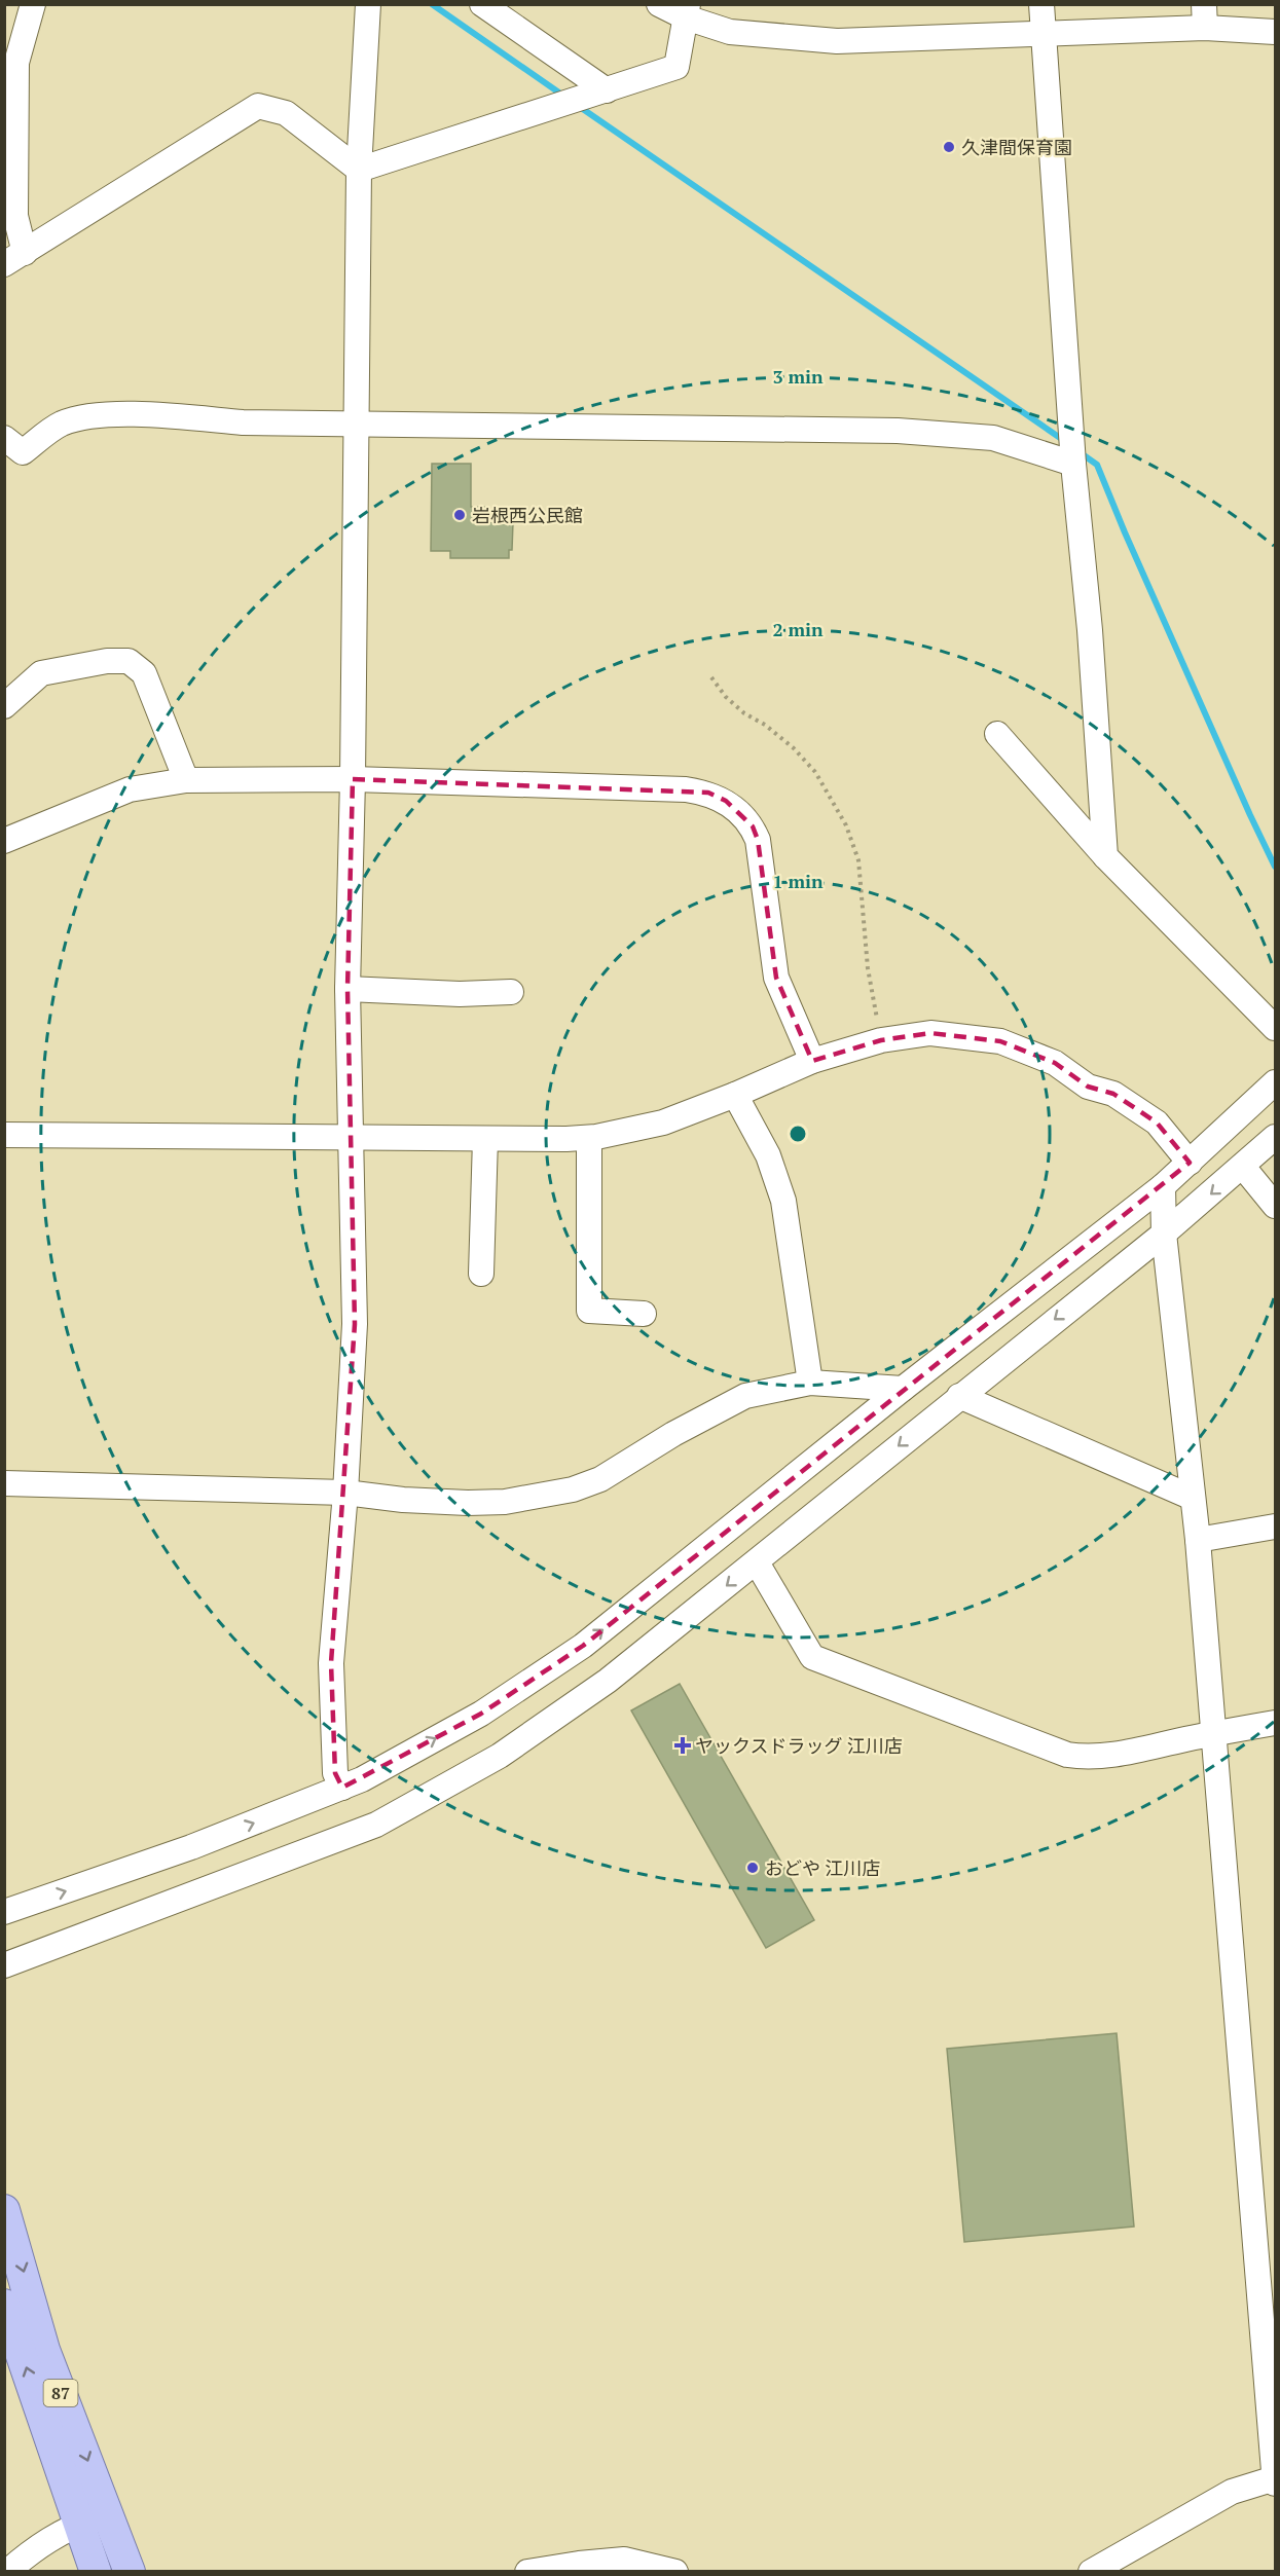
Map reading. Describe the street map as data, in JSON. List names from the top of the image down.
{
  "streets": {
    "main road": ["87"]
  },
  "places": {
    "other": ["久津間保育園", "岩根西公民館", "おどや 江川店"],
    "health": ["ヤックスドラッグ 江川店"]
  },
  "rings": ["3 min", "2 min", "1 min"]
}
